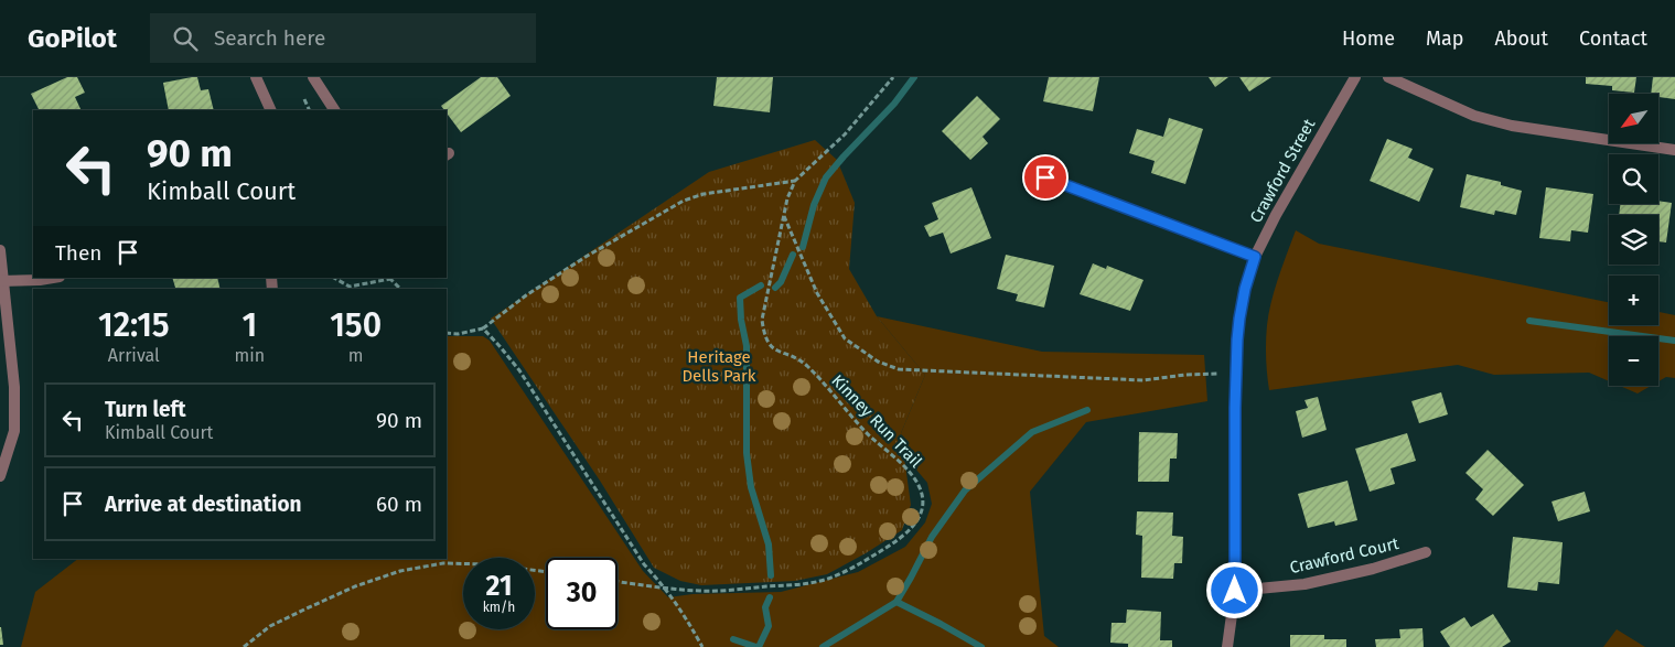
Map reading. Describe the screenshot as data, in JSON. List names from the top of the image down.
{
  "streets": {
    "street": ["Crawford Street", "Crawford Court"],
    "path": ["Kinney Run Trail"]
  },
  "crossings": [
    ["Crawford Street", "Crawford Court"]
  ],
  "parks": ["Heritage Dells Park"],
  "north": "bottom left",
  "page": {
    "header": "GoPilot",
    "search": "Search here",
    "nav": [
      "Home",
      "Map",
      "About",
      "Contact"
    ],
    "map_buttons": ["+", "−"],
    "turn": ["90 m", "Kimball Court"],
    "then": "Then",
    "eta": [
      "12:15",
      "Arrival",
      "1",
      "min",
      "150",
      "m"
    ],
    "list": [
      {
        "name": "Turn left",
        "note": "Kimball Court",
        "value": "90 m"
      },
      {
        "name": "Arrive at destination",
        "value": "60 m"
      }
    ],
    "speed": "21 km/h",
    "limit": "30"
  }
}
